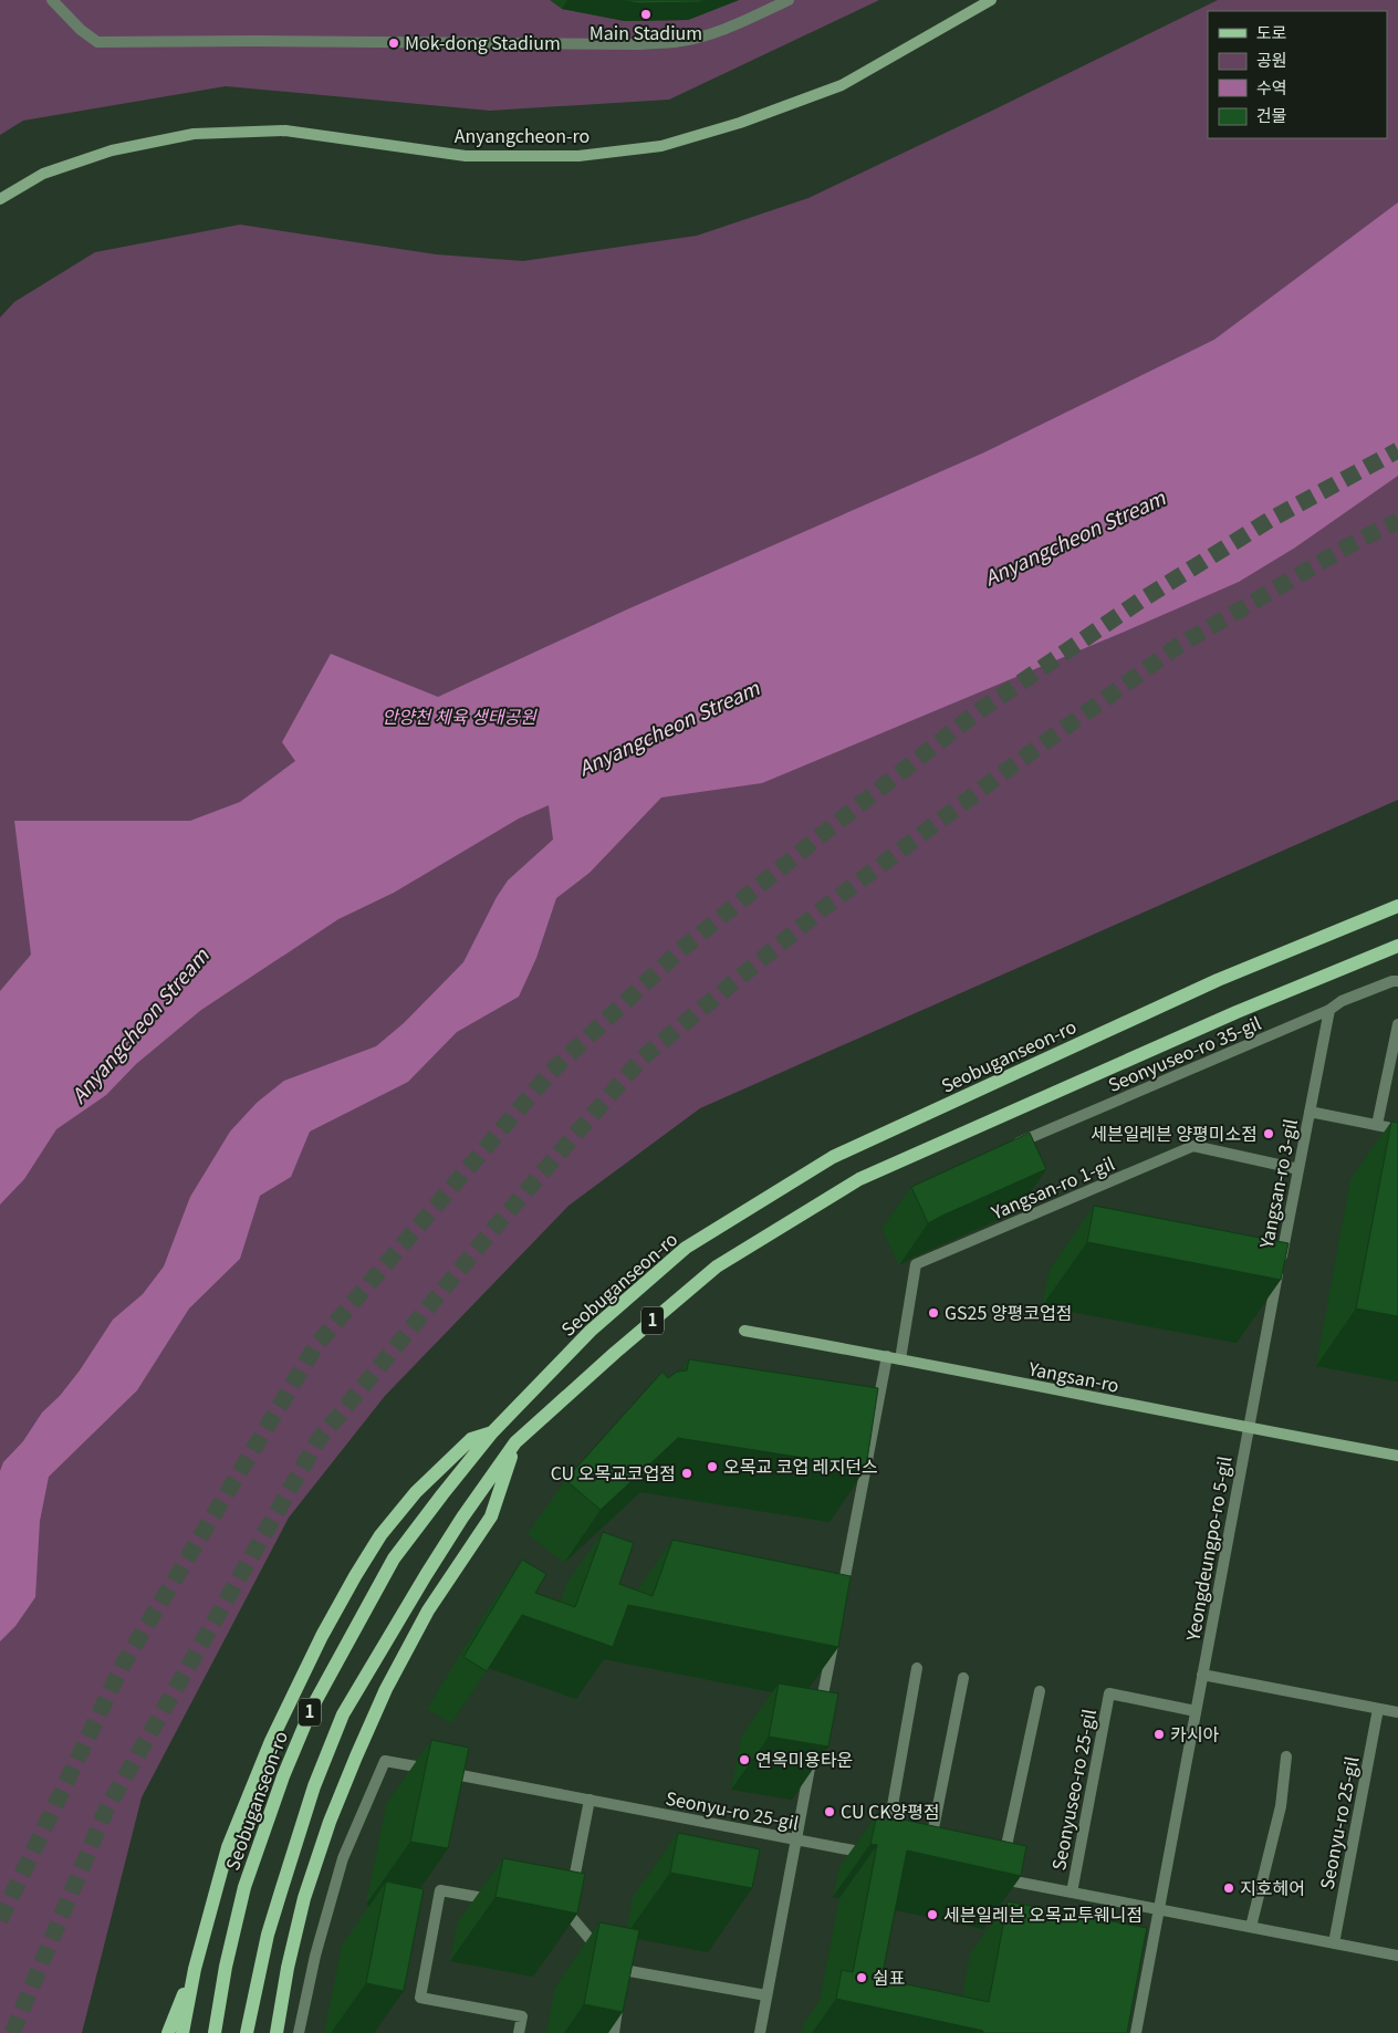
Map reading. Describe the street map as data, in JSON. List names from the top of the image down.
{
  "streets": {
    "main road": [
      "Anyangcheon-ro",
      "Seobuganseon-ro",
      "1",
      "Yangsan-ro"
    ],
    "street": [
      "Seonyuseo-ro 35-gil",
      "Yangsan-ro 3-gil",
      "Yangsan-ro 1-gil",
      "Yeongdeungpo-ro 5-gil",
      "Seonyuseo-ro 25-gil",
      "Seonyu-ro 25-gil"
    ]
  },
  "crossings": [
    ["Seonyuseo-ro 35-gil", "Yangsan-ro 3-gil"],
    ["Yangsan-ro 3-gil", "Yangsan-ro 1-gil"],
    ["Yangsan-ro 3-gil", "Yangsan-ro"],
    ["Yangsan-ro 3-gil", "Yeongdeungpo-ro 5-gil"],
    ["Yangsan-ro 1-gil", "Yangsan-ro"],
    ["Yangsan-ro", "Yeongdeungpo-ro 5-gil"],
    ["Yeongdeungpo-ro 5-gil", "Seonyuseo-ro 25-gil"]
  ],
  "water": ["Anyangcheon Stream"],
  "parks": ["안양천 체육 생태공원"],
  "places": [
    "Main Stadium",
    "Mok-dong Stadium",
    "세븐일레븐 양평미소점",
    "GS25 양평코업점",
    "오목교 코업 레지던스",
    "CU 오목교코업점",
    "카시아",
    "연옥미용타운",
    "CU CK양평점",
    "지호헤어",
    "세븐일레븐 오목교투웨니점",
    "쉼표"
  ],
  "legend": [
    "도로",
    "공원",
    "수역",
    "건물"
  ]
}
